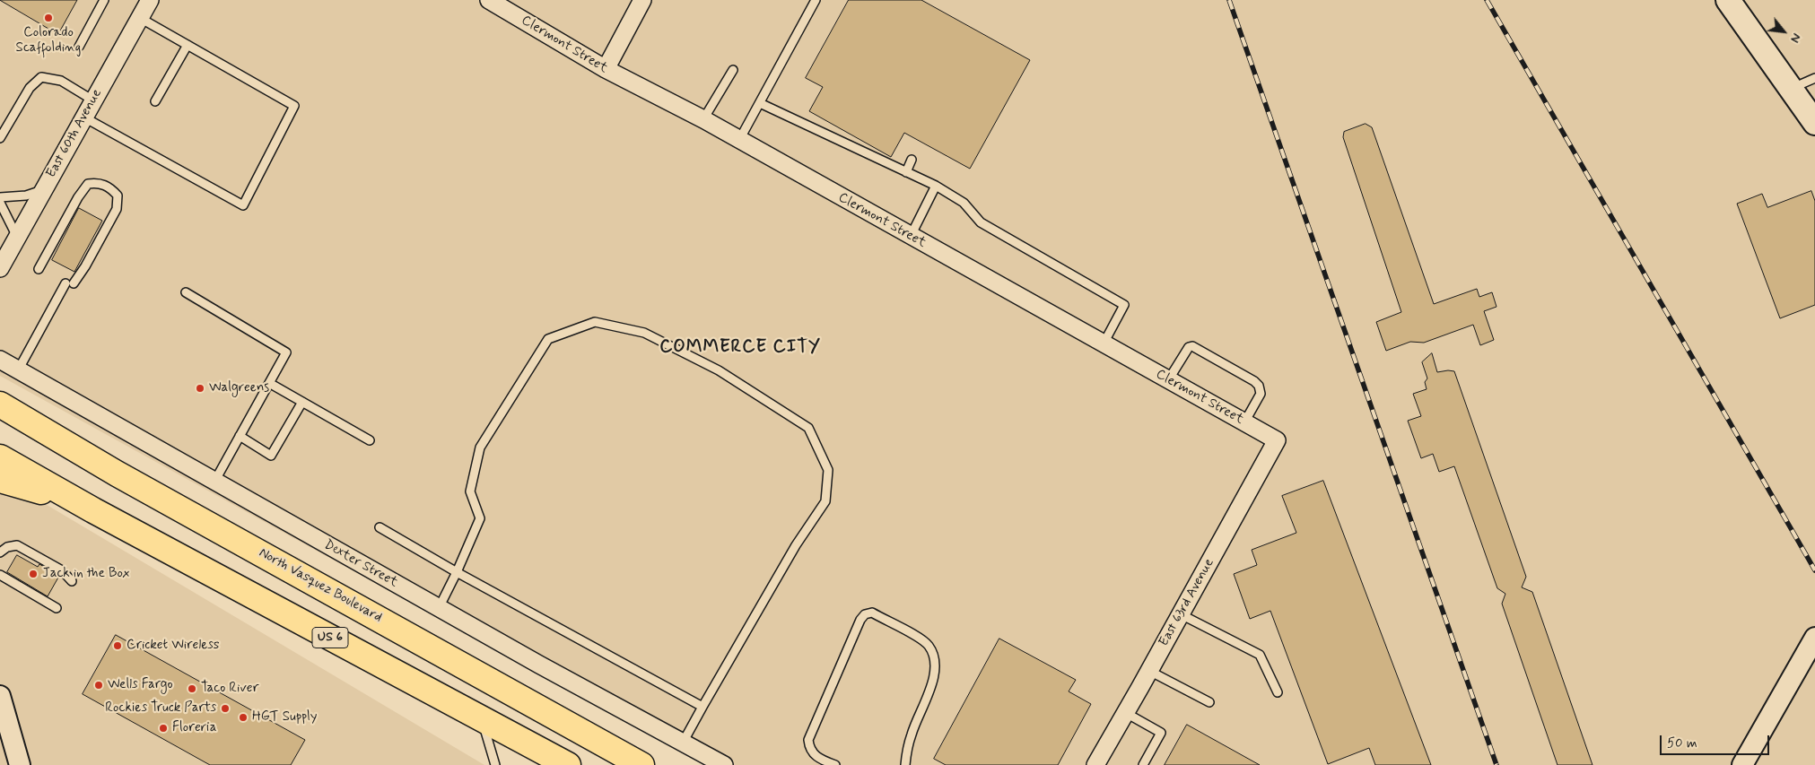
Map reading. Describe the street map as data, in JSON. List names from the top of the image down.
{
  "streets": {
    "highway": ["North Vasquez Boulevard", "US 6"],
    "street": [
      "Clermont Street",
      "East 60th Avenue",
      "Dexter Street",
      "East 63rd Avenue"
    ]
  },
  "crossings": [
    ["Clermont Street", "East 63rd Avenue"]
  ],
  "districts": ["COMMERCE CITY"],
  "places": [
    "Colorado Scaffolding",
    "Walgreens",
    "Jack in the Box",
    "Cricket Wireless",
    "Wells Fargo",
    "Taco River",
    "Rockies Truck Parts",
    "HGT Supply",
    "Floreria"
  ],
  "scale_bar": "50 m",
  "north": "bottom right"
}
